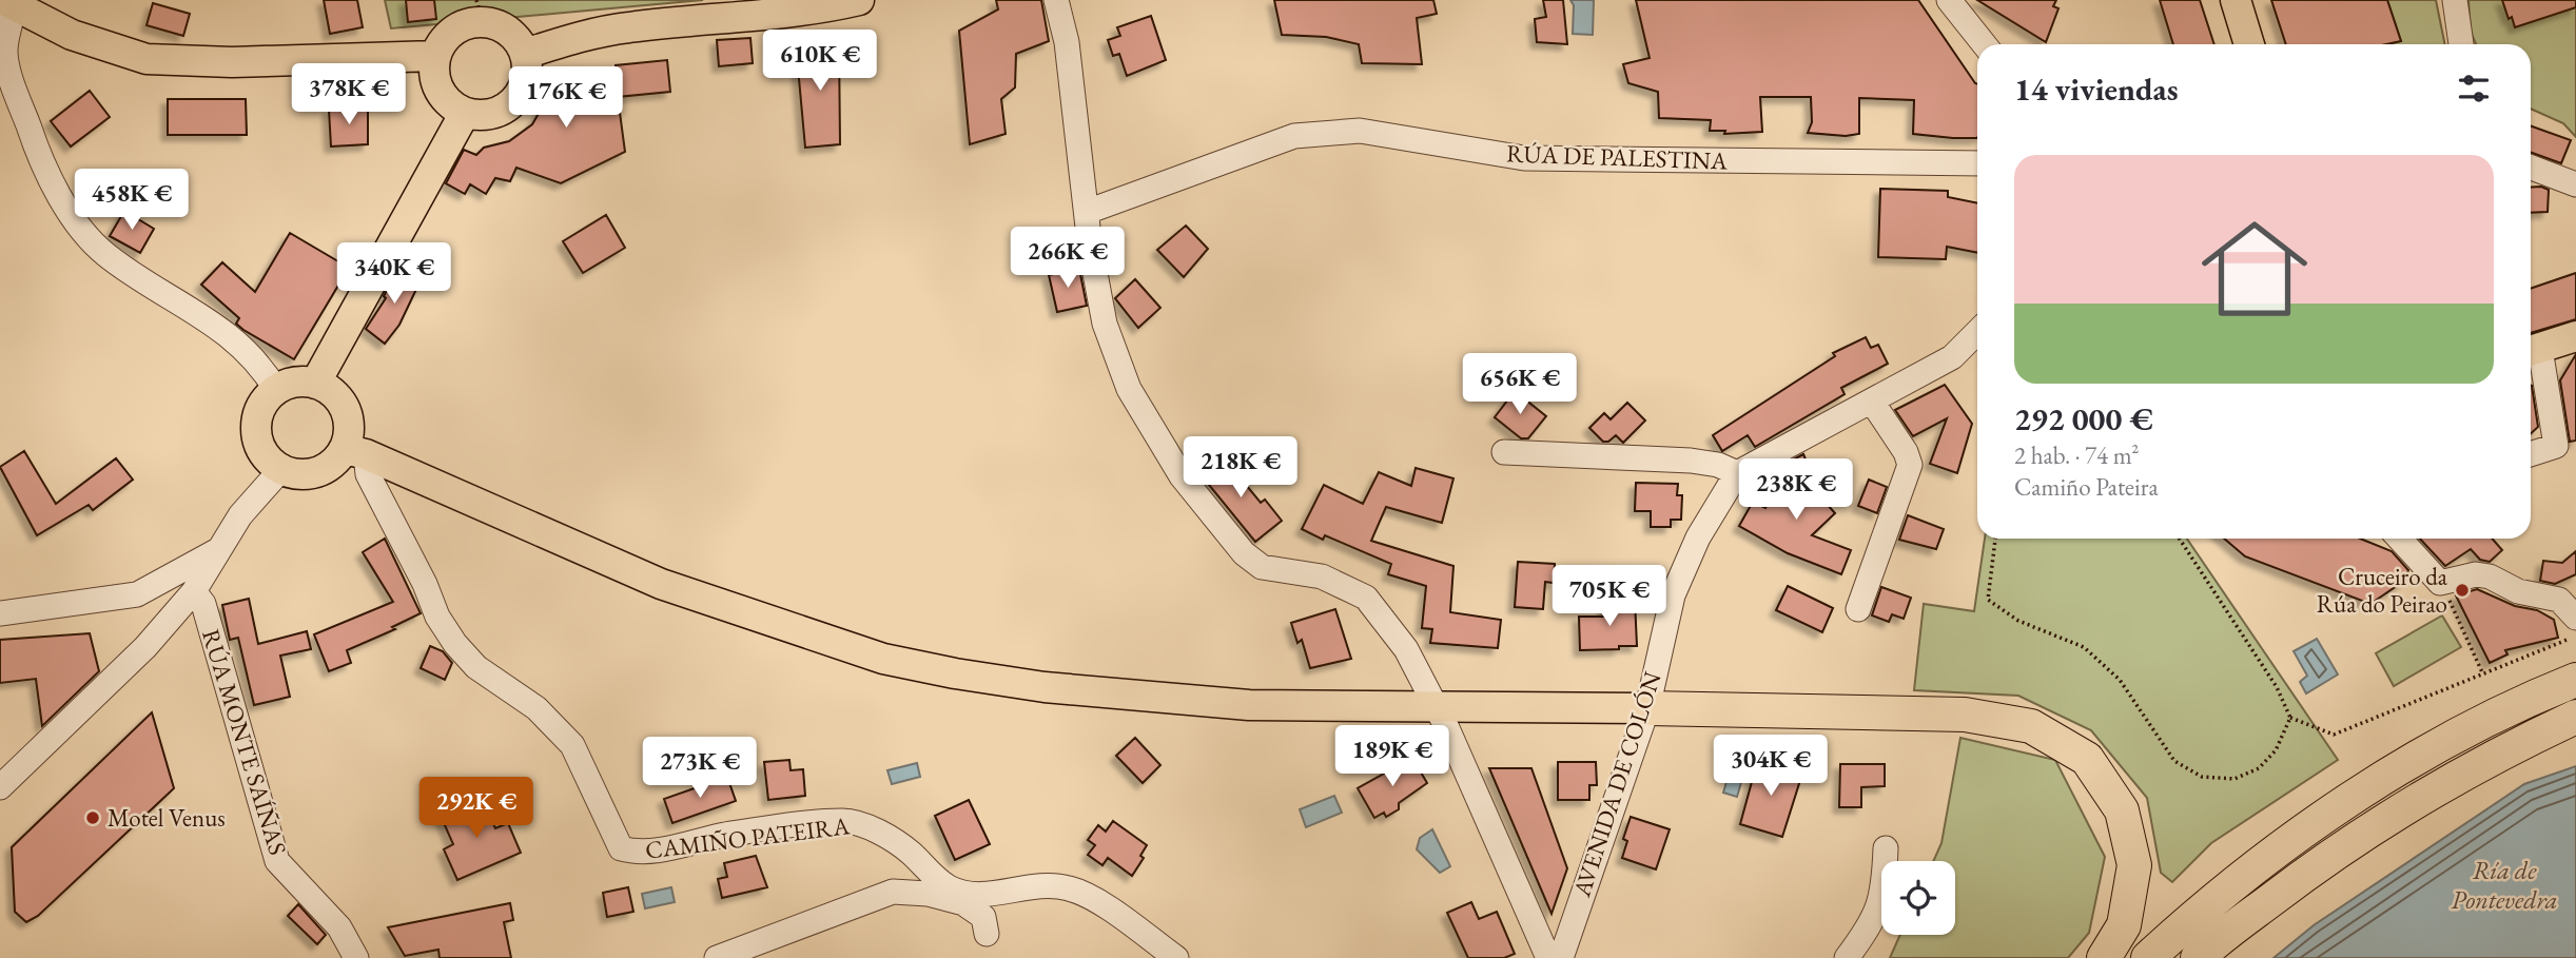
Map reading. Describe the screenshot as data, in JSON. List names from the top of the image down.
{
  "streets": {
    "street": [
      "RÚA DE PALESTINA",
      "RÚA MONTE SAÍÑAS",
      "AVENIDA DE COLÓN",
      "CAMIÑO PATEIRA"
    ]
  },
  "water": ["Ría de Pontevedra"],
  "places": ["Cruceiro da Rúa do Peirao", "Motel Venus"],
  "page": {
    "price": [
      "610K €",
      "378K €",
      "176K €",
      "458K €",
      "266K €",
      "340K €",
      "656K €",
      "218K €",
      "238K €",
      "705K €",
      "189K €",
      "304K €",
      "273K €",
      "292K €"
    ],
    "heading": "14 viviendas",
    "list": [
      {
        "name": "292 000 €",
        "note": "2 hab. · 74 m² · Camiño Pateira"
      }
    ]
  }
}
